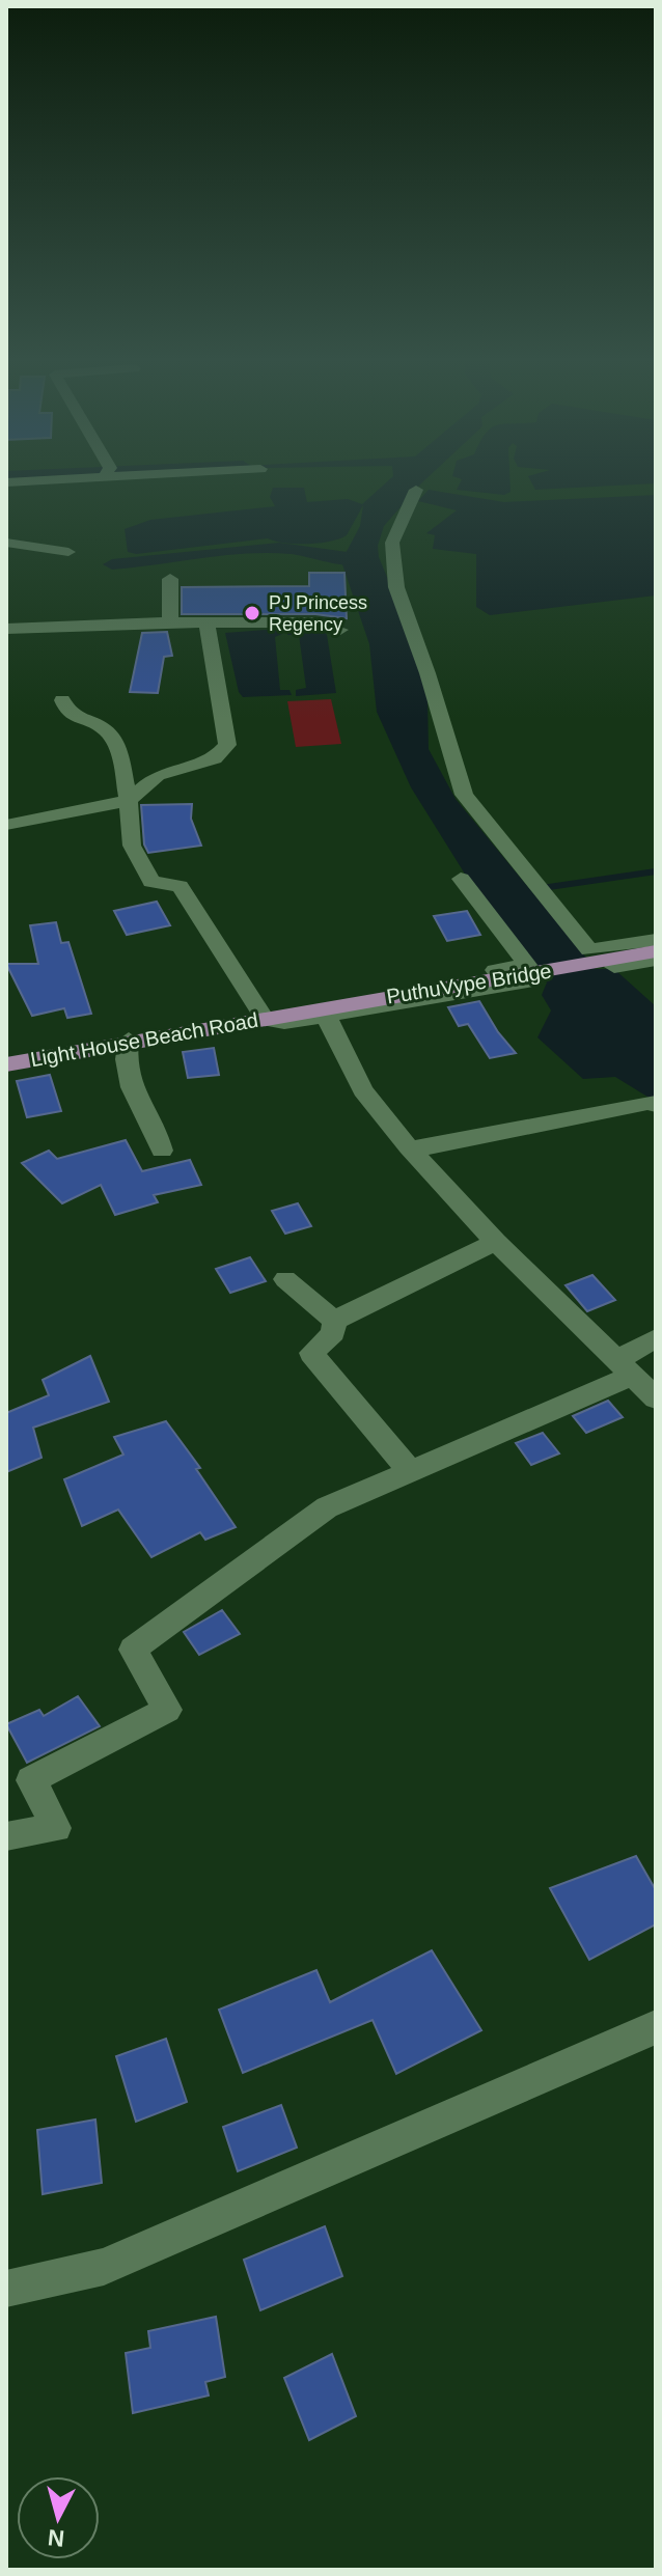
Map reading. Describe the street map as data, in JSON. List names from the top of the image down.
{
  "streets": {
    "main road": ["PuthuVype Bridge", "Light House Beach Road"]
  },
  "crossings": [
    ["PuthuVype Bridge", "Light House Beach Road"]
  ],
  "places": ["PJ Princess Regency"],
  "north": "bottom"
}
